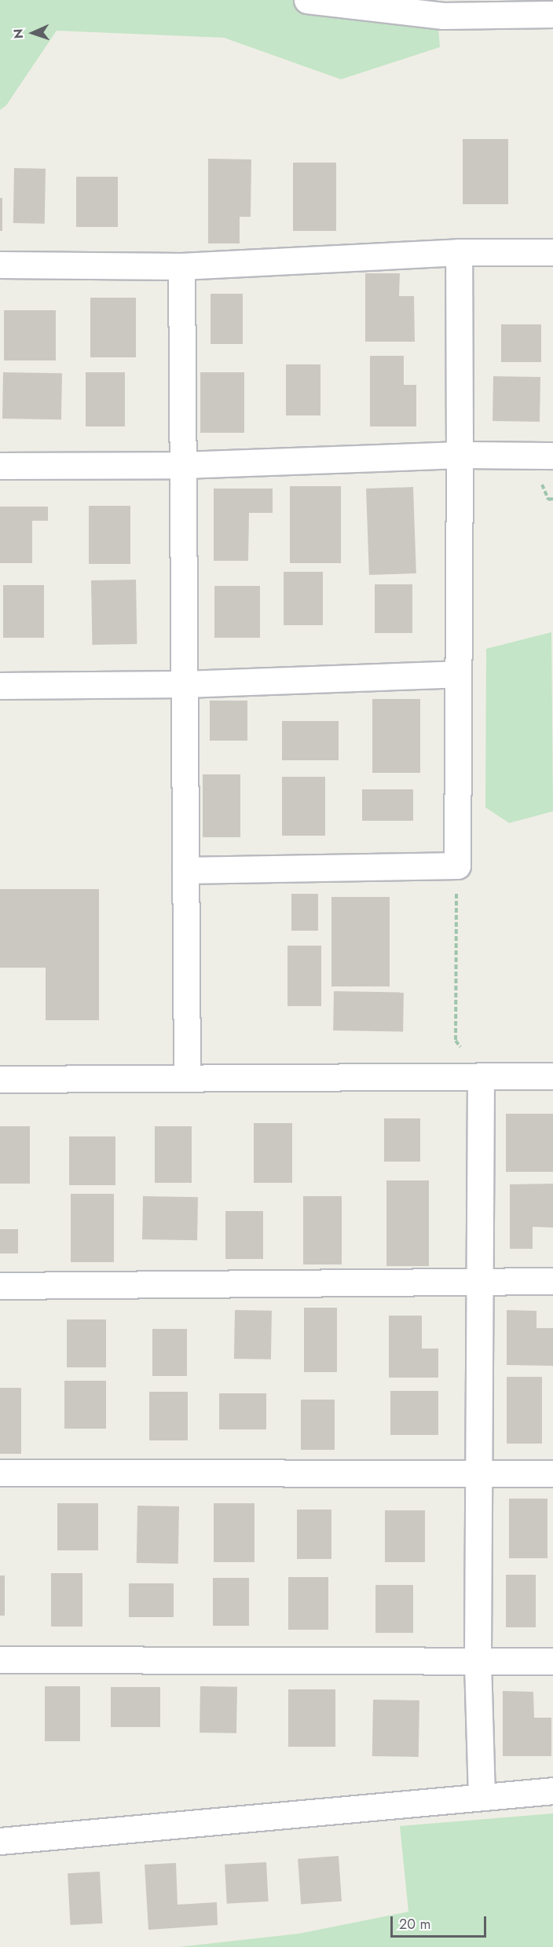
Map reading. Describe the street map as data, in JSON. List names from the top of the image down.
{
  "scale_bar": "20 m",
  "north": "left"
}
